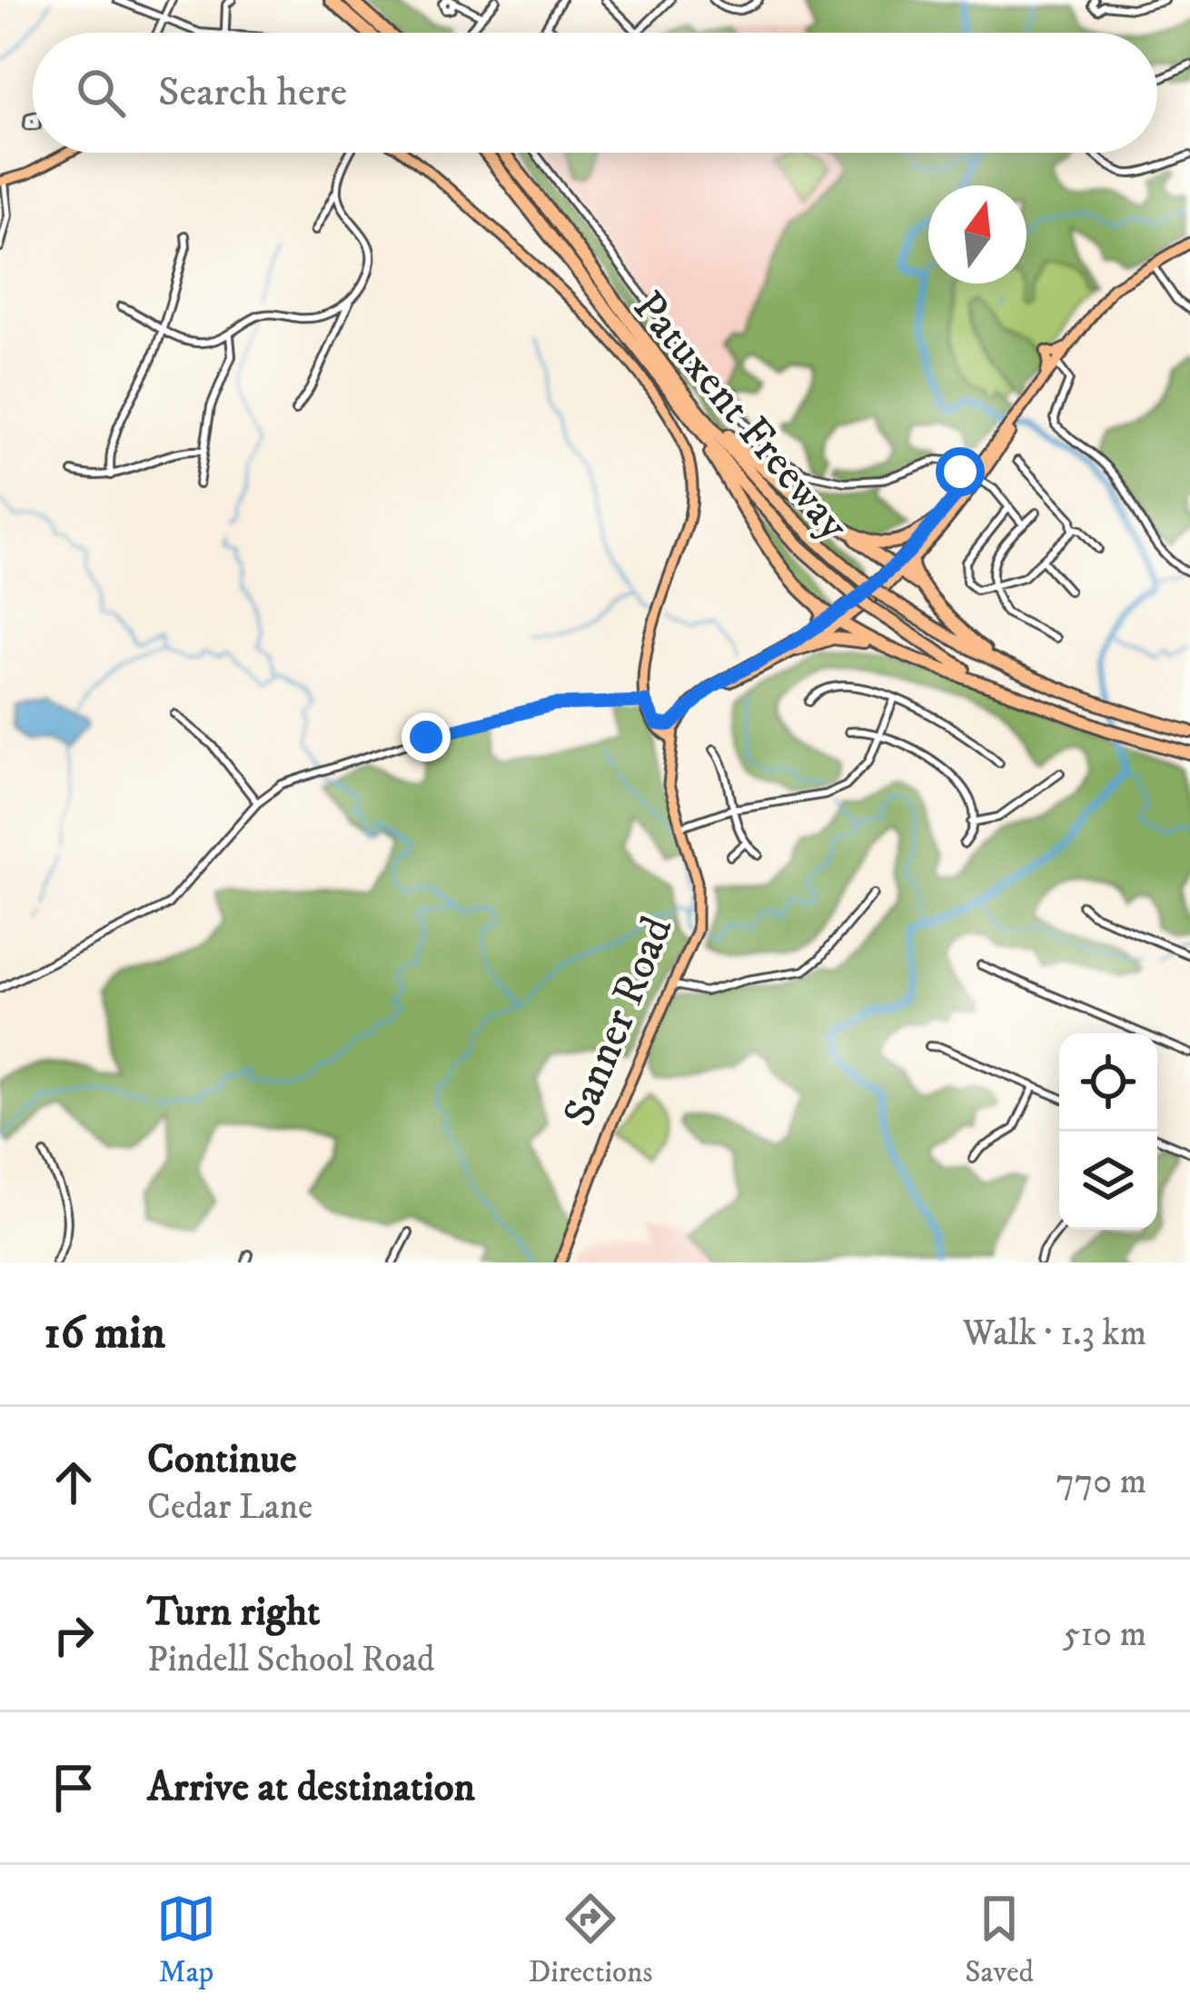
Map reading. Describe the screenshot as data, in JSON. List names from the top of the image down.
{
  "streets": {
    "highway": ["Patuxent Freeway"],
    "main road": ["Sanner Road"]
  },
  "north": "top",
  "page": {
    "search": "Search here",
    "heading": ["16 min", "Walk · 1.3 km"],
    "list": [
      ["Continue", "Cedar Lane", "770 m"],
      ["Turn right", "Pindell School Road", "510 m"],
      "Arrive at destination"
    ],
    "nav": ["Map", "Directions", "Saved"]
  }
}
